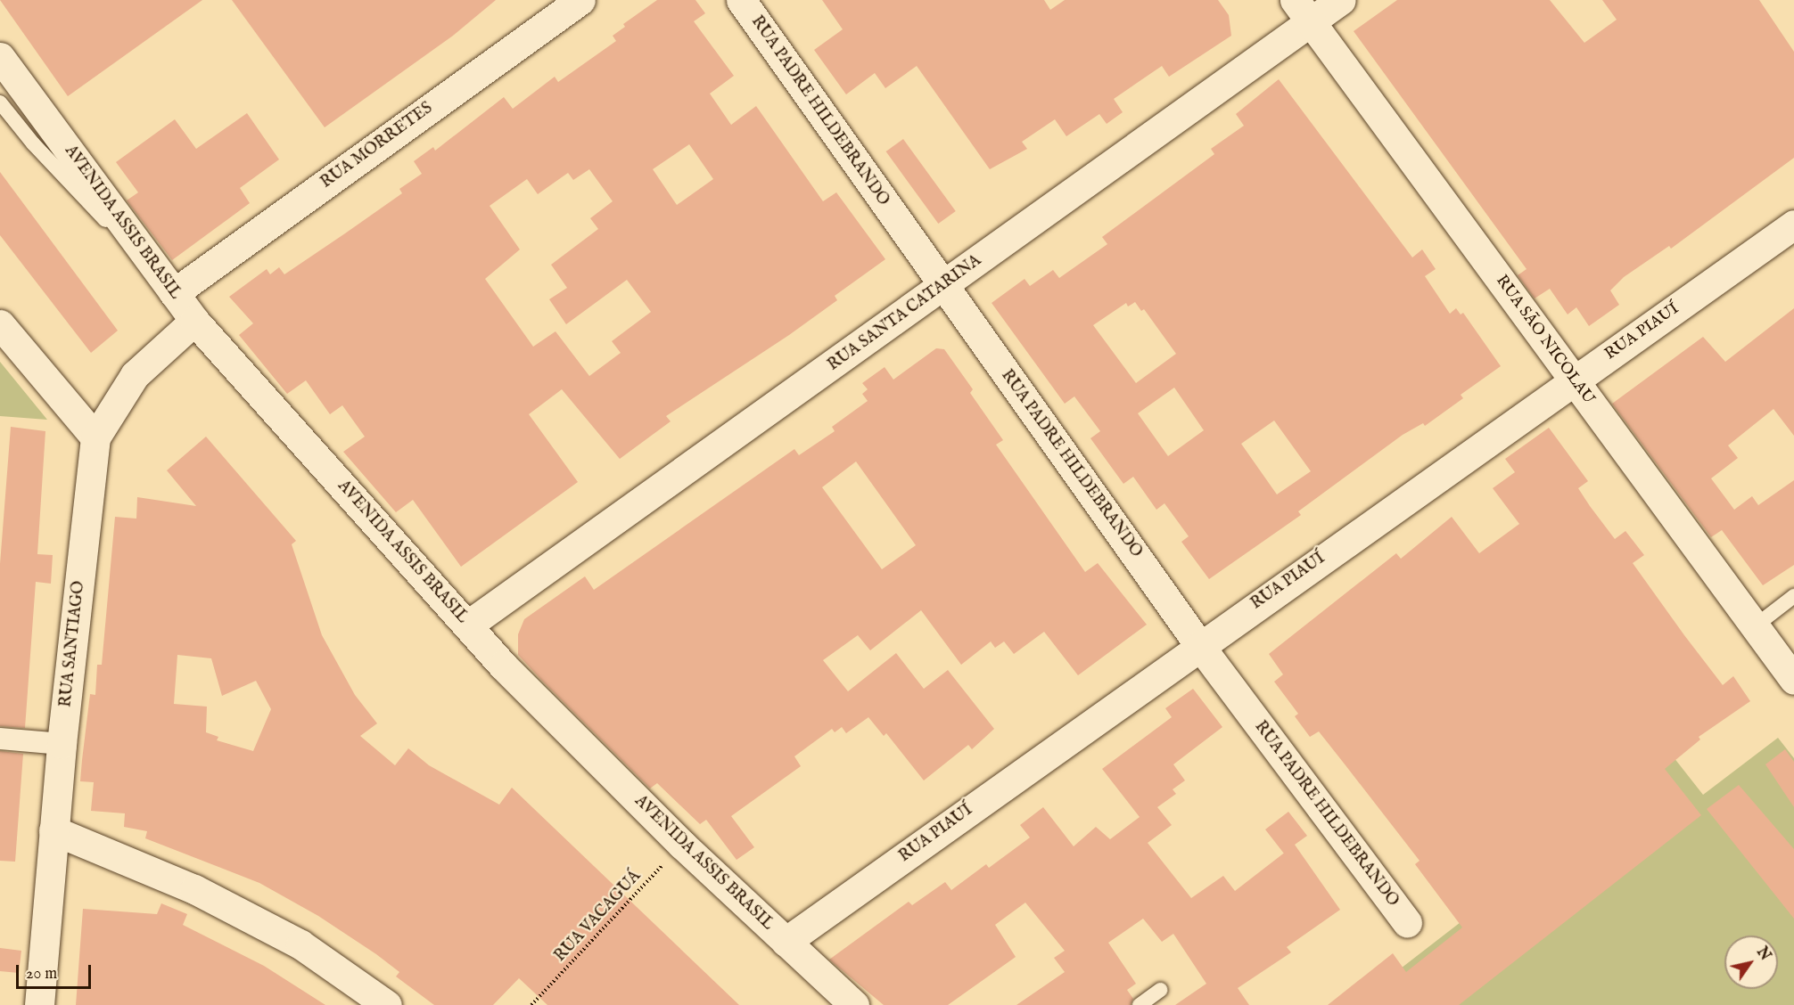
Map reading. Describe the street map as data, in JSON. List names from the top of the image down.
{
  "streets": {
    "street": [
      "RUA PADRE HILDEBRANDO",
      "RUA MORRETES",
      "AVENIDA ASSIS BRASIL",
      "RUA SANTA CATARINA",
      "RUA PIAUÍ",
      "RUA SÃO NICOLAU",
      "RUA SANTIAGO"
    ],
    "path": ["RUA VACAGUÁ"]
  },
  "crossings": [
    ["RUA PADRE HILDEBRANDO", "RUA SANTA CATARINA"],
    ["RUA PADRE HILDEBRANDO", "RUA PIAUÍ"],
    ["RUA MORRETES", "AVENIDA ASSIS BRASIL"],
    ["AVENIDA ASSIS BRASIL", "RUA SANTA CATARINA"],
    ["AVENIDA ASSIS BRASIL", "RUA PIAUÍ"],
    ["AVENIDA ASSIS BRASIL", "RUA SANTIAGO"],
    ["AVENIDA ASSIS BRASIL", "RUA VACAGUÁ"],
    ["RUA SANTA CATARINA", "RUA SÃO NICOLAU"],
    ["RUA PIAUÍ", "RUA SÃO NICOLAU"]
  ],
  "scale_bar": "20 m",
  "north": "top right"
}
